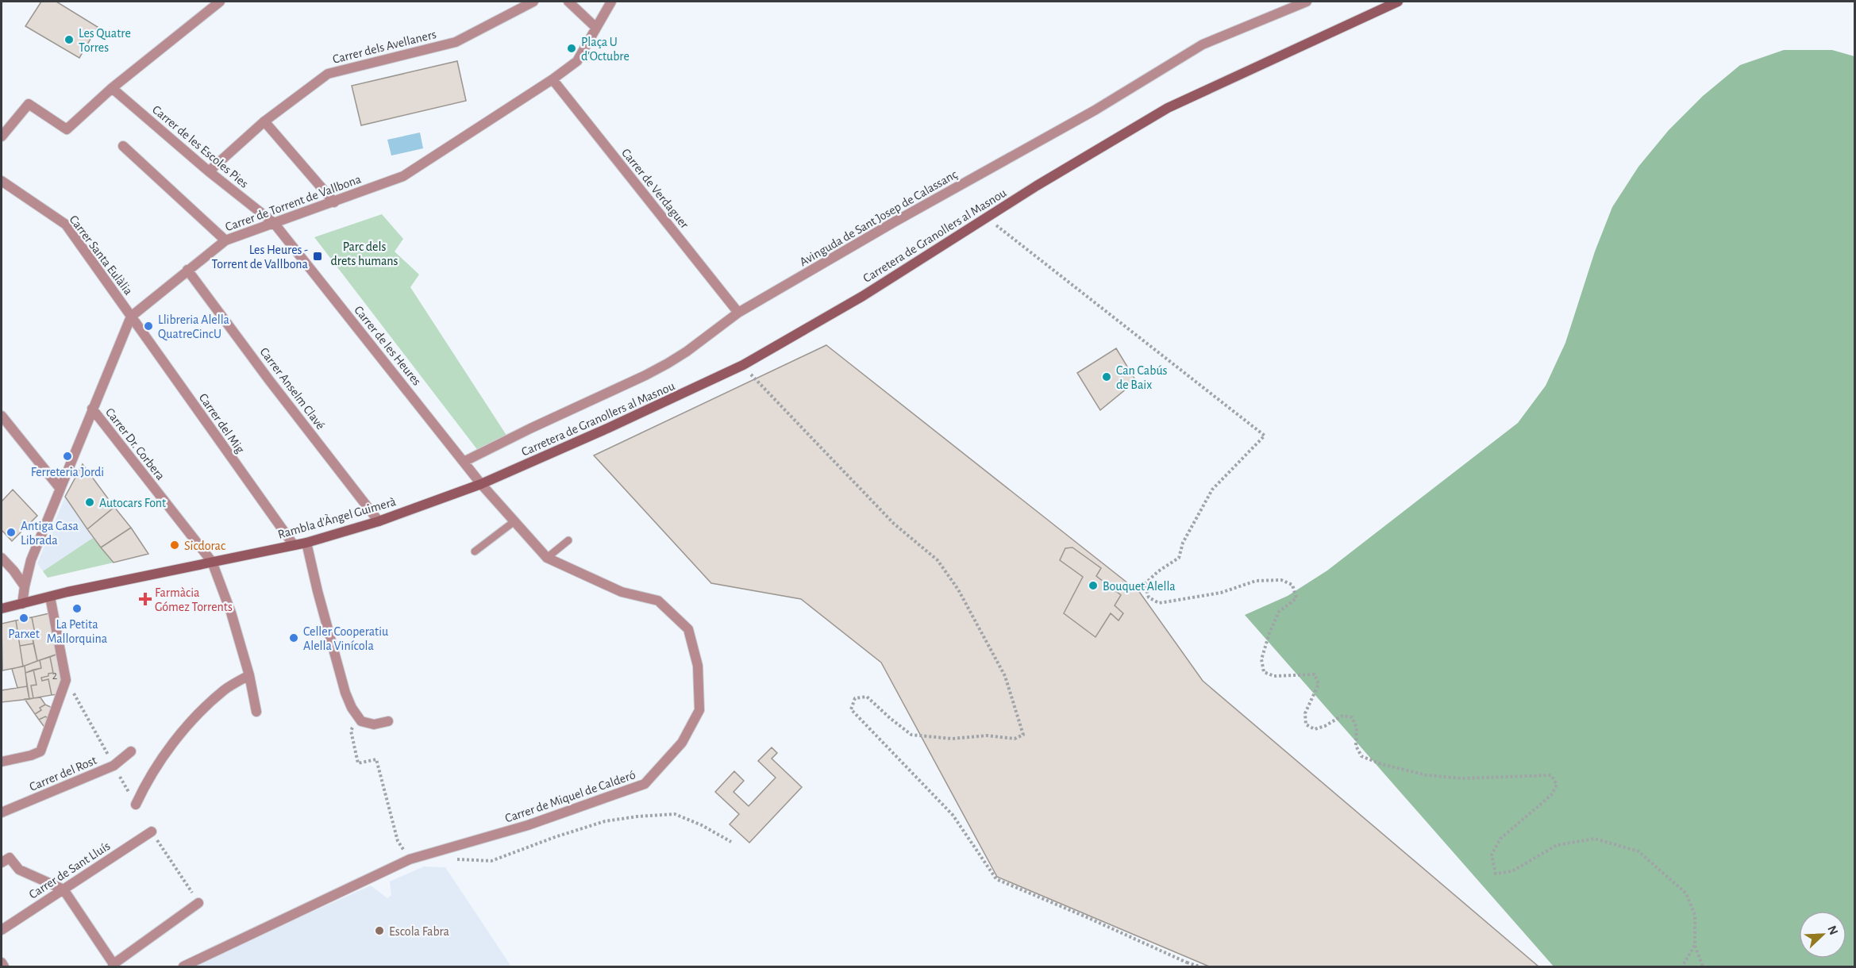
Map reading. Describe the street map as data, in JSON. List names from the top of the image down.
{
  "streets": {
    "main road": ["Carretera de Granollers al Masnou", "Rambla d'Àngel Guimerà"],
    "street": [
      "Carrer dels Avellaners",
      "Carrer de les Escoles Pies",
      "Carrer de Verdaguer",
      "Carrer de Torrent de Vallbona",
      "Avinguda de Sant Josep de Calassanç",
      "Carrer Santa Eulàlia",
      "Carrer de les Heures",
      "Carrer Anselm Clavé",
      "Carrer del Mig",
      "Carrer Dr. Corbera",
      "Carrer del Rost",
      "Carrer de Miquel de Calderó",
      "Carrer de Sant Lluís"
    ]
  },
  "crossings": [
    ["Carrer dels Avellaners", "Carrer de les Escoles Pies"],
    ["Carrer de les Escoles Pies", "Carrer de Torrent de Vallbona"],
    ["Carrer de les Escoles Pies", "Carrer de les Heures"],
    ["Carrer de Verdaguer", "Carrer de Torrent de Vallbona"],
    ["Carrer de Verdaguer", "Avinguda de Sant Josep de Calassanç"],
    ["Carrer de Torrent de Vallbona", "Carrer Santa Eulàlia"],
    ["Carrer de Torrent de Vallbona", "Carrer de les Heures"],
    ["Carrer de Torrent de Vallbona", "Carrer Anselm Clavé"],
    ["Carrer de Torrent de Vallbona", "Carrer del Mig"],
    ["Carrer de Torrent de Vallbona", "Carrer Dr. Corbera"],
    ["Carrer de Torrent de Vallbona", "Rambla d'Àngel Guimerà"],
    ["Avinguda de Sant Josep de Calassanç", "Carrer de les Heures"],
    ["Carretera de Granollers al Masnou", "Carrer de les Heures"],
    ["Carretera de Granollers al Masnou", "Rambla d'Àngel Guimerà"],
    ["Carretera de Granollers al Masnou", "Carrer de Miquel de Calderó"],
    ["Carrer Santa Eulàlia", "Carrer del Mig"],
    ["Carrer de les Heures", "Rambla d'Àngel Guimerà"],
    ["Carrer de les Heures", "Carrer de Miquel de Calderó"],
    ["Carrer Anselm Clavé", "Rambla d'Àngel Guimerà"],
    ["Carrer del Mig", "Rambla d'Àngel Guimerà"],
    ["Carrer Dr. Corbera", "Rambla d'Àngel Guimerà"],
    ["Rambla d'Àngel Guimerà", "Carrer de Miquel de Calderó"]
  ],
  "parks": ["Parc dels drets humans"],
  "places": {
    "other": [
      "Les Quatre Torres",
      "Plaça U d'Octubre",
      "Llibreria Alella QuatreCincU",
      "Can Cabús de Baix",
      "Ferreteria Jordi",
      "Autocars Font",
      "Antiga Casa Librada",
      "Sicdorac",
      "Bouquet Alella",
      "La Petita Mallorquina",
      "Parxet",
      "Celler Cooperatiu Alella Vinícola",
      "Escola Fabra"
    ],
    "transit": ["Les Heures - Torrent de Vallbona"],
    "health": ["Farmàcia Gómez Torrents"]
  },
  "house_numbers": ["2"],
  "north": "top right"
}
